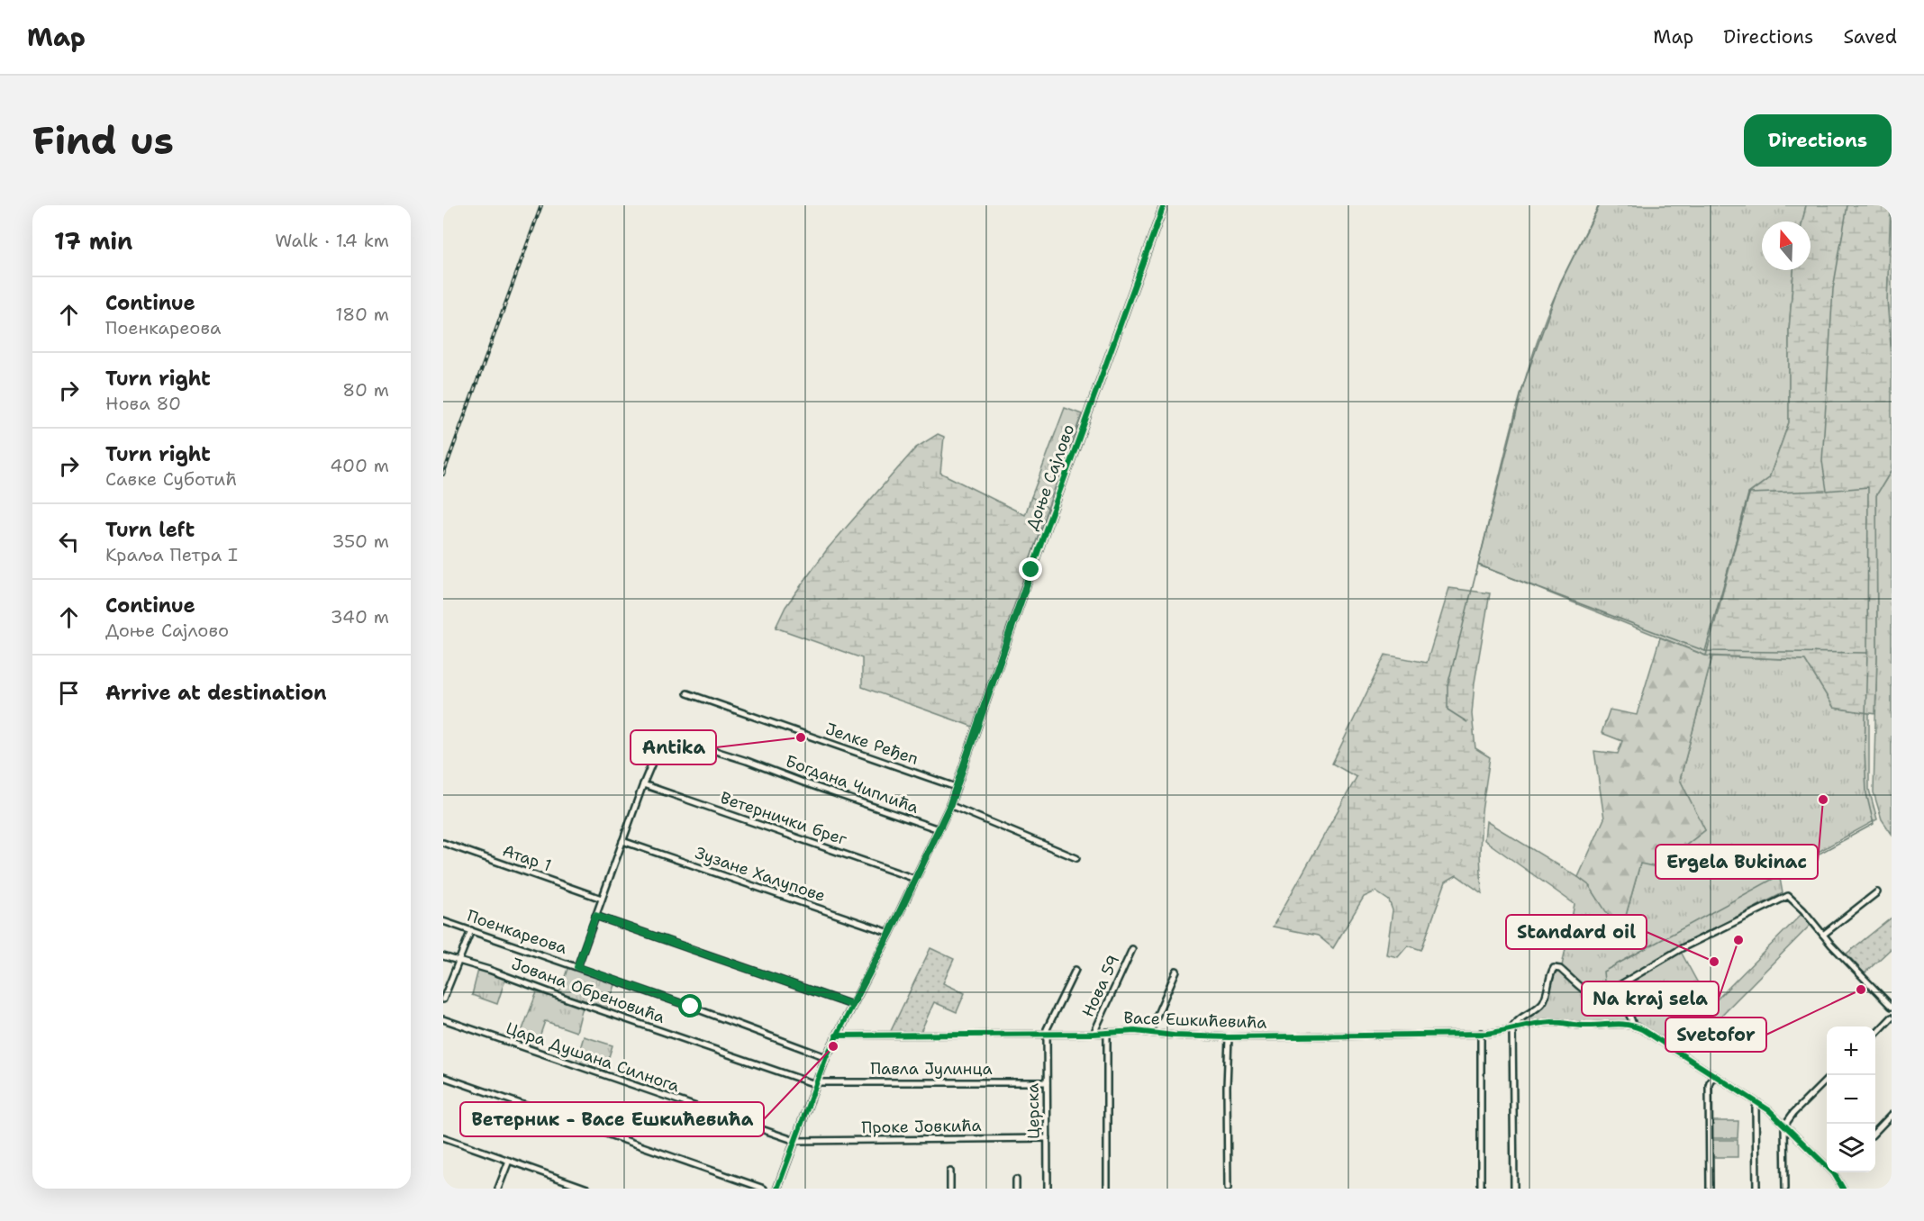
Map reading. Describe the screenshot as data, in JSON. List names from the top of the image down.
{
  "streets": {
    "street": [
      "Доње Сајлово",
      "Јелке Ређеп",
      "Богдана Чиплића",
      "Ветернички брег",
      "Атар 1",
      "Зузане Халупове",
      "Поенкареова",
      "Нова 59",
      "Јована Обреновића",
      "Васе Ешкићевића",
      "Цара Душана Силнога",
      "Павла Јулинца",
      "Церска",
      "Проке Јовкића"
    ]
  },
  "crossings": [
    ["Доње Сајлово", "Јелке Ређеп"],
    ["Доње Сајлово", "Богдана Чиплића"],
    ["Доње Сајлово", "Ветернички брег"],
    ["Доње Сајлово", "Зузане Халупове"],
    ["Доње Сајлово", "Поенкареова"],
    ["Доње Сајлово", "Јована Обреновића"],
    ["Доње Сајлово", "Васе Ешкићевића"],
    ["Доње Сајлово", "Цара Душана Силнога"],
    ["Доње Сајлово", "Павла Јулинца"],
    ["Доње Сајлово", "Проке Јовкића"],
    ["Богдана Чиплића", "Ветернички брег"],
    ["Нова 59", "Васе Ешкићевића"],
    ["Јована Обреновића", "Павла Јулинца"],
    ["Васе Ешкићевића", "Церска"],
    ["Цара Душана Силнога", "Проке Јовкића"],
    ["Павла Јулинца", "Церска"],
    ["Церска", "Проке Јовкића"]
  ],
  "places": [
    "Antika",
    "Ergela Bukinac",
    "Na kraj sela",
    "Standard oil",
    "Svetofor",
    "Ветерник - Васе Ешкићевића"
  ],
  "north": "top",
  "page": {
    "header": "Map",
    "nav": ["Map", "Directions", "Saved"],
    "buttons": "Directions",
    "title": "Find us",
    "heading": ["17 min", "Walk · 1.4 km"],
    "list": [
      ["Continue", "Поенкареова", "180 m"],
      ["Turn right", "Нова 80", "80 m"],
      ["Turn right", "Савке Суботић", "400 m"],
      ["Turn left", "Краља Петра I", "350 m"],
      ["Continue", "Доње Сајлово", "340 m"],
      "Arrive at destination"
    ],
    "map_buttons": ["+", "−"]
  }
}
